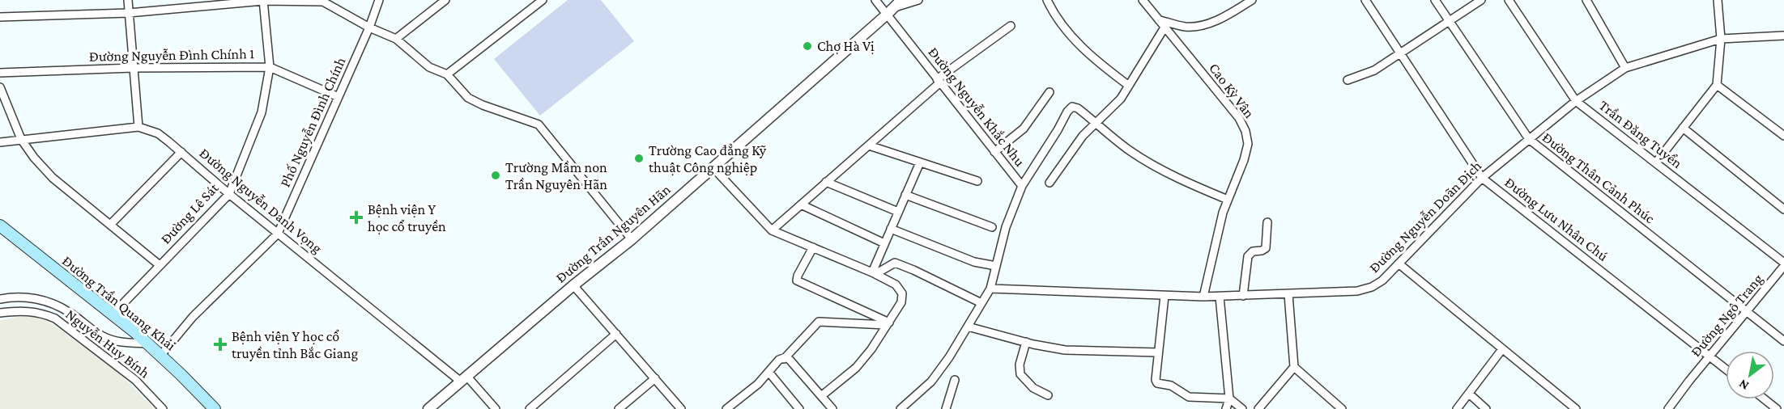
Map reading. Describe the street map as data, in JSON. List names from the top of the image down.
{
  "streets": {
    "main road": ["Đường Trần Quang Khải"],
    "street": [
      "Đường Nguyễn Đình Chính 1",
      "Cao Kỳ Vân",
      "Đường Nguyễn Khắc Nhu",
      "Phố Nguyễn Đình Chính",
      "Trần Đăng Tuyển",
      "Đường Thân Cảnh Phúc",
      "Đường Nguyễn Danh Vọng",
      "Đường Lê Sát",
      "Đường Nguyễn Doãn Địch",
      "Đường Lưu Nhân Chú",
      "Đường Trần Nguyên Hãn",
      "Đường Ngô Trang",
      "Nguyễn Huy Bính"
    ]
  },
  "crossings": [
    ["Đường Nguyễn Đình Chính 1", "Phố Nguyễn Đình Chính"],
    ["Đường Nguyễn Đình Chính 1", "Đường Lê Sát"],
    ["Cao Kỳ Vân", "Đường Nguyễn Doãn Địch"],
    ["Đường Nguyễn Khắc Nhu", "Đường Nguyễn Doãn Địch"],
    ["Đường Nguyễn Khắc Nhu", "Đường Trần Nguyên Hãn"],
    ["Phố Nguyễn Đình Chính", "Đường Nguyễn Danh Vọng"],
    ["Phố Nguyễn Đình Chính", "Đường Trần Quang Khải"],
    ["Trần Đăng Tuyển", "Đường Nguyễn Doãn Địch"],
    ["Trần Đăng Tuyển", "Đường Ngô Trang"],
    ["Đường Thân Cảnh Phúc", "Đường Nguyễn Doãn Địch"],
    ["Đường Thân Cảnh Phúc", "Đường Ngô Trang"],
    ["Đường Nguyễn Danh Vọng", "Đường Lê Sát"],
    ["Đường Nguyễn Danh Vọng", "Đường Trần Nguyên Hãn"],
    ["Đường Lê Sát", "Đường Trần Quang Khải"],
    ["Đường Nguyễn Doãn Địch", "Đường Lưu Nhân Chú"],
    ["Đường Lưu Nhân Chú", "Đường Ngô Trang"]
  ],
  "places": {
    "other": ["Chợ Hà Vị", "Trường Cao đẳng Kỹ thuật Công nghiệp", "Trường Mầm non Trần Nguyên Hãn"],
    "health": ["Bệnh viện Y học cổ truyền", "Bệnh viện Y học cổ truyền tỉnh Bắc Giang"]
  },
  "north": "bottom left"
}
